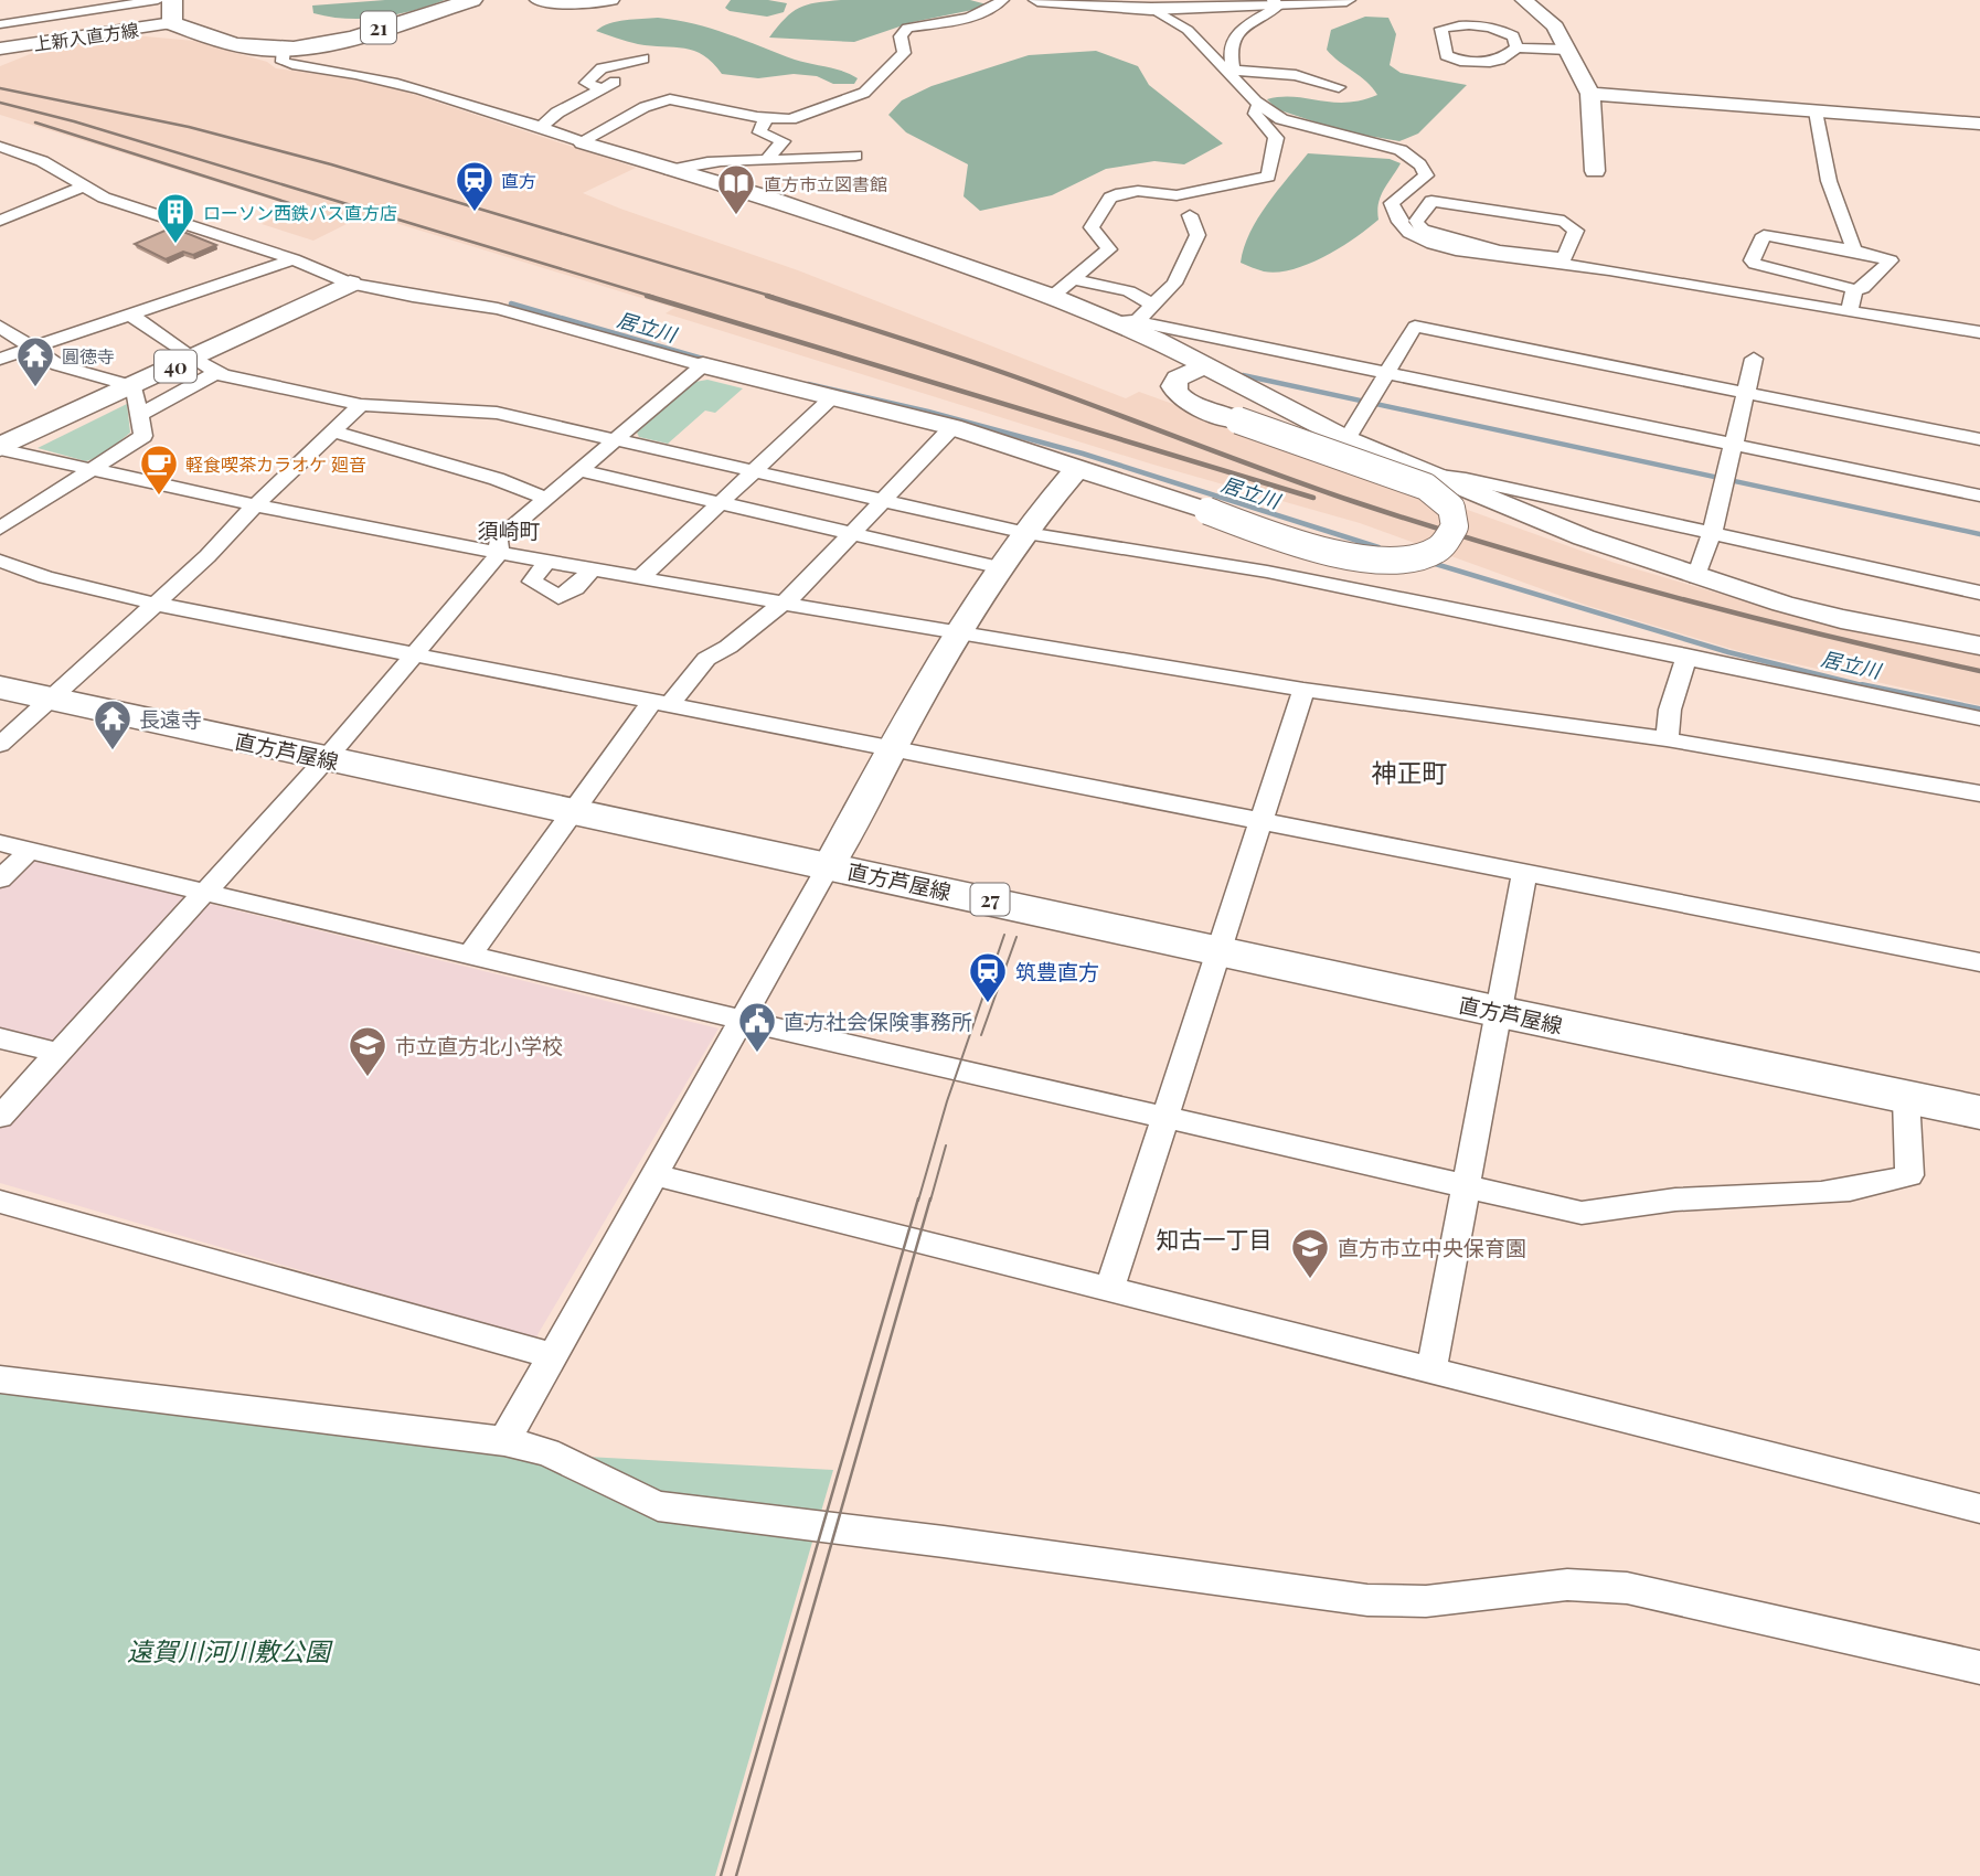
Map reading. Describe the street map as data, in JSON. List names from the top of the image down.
{
  "streets": {
    "main road": [
      "21",
      "40",
      "直方芦屋線",
      "27"
    ],
    "street": ["上新入直方線"]
  },
  "crossings": [
    ["21", "上新入直方線"]
  ],
  "districts": ["須崎町", "神正町", "知古一丁目"],
  "water": ["居立川"],
  "parks": ["遠賀川河川敷公園"],
  "places": {
    "station": ["直方", "筑豊直方"],
    "library": ["直方市立図書館"],
    "building": ["ローソン西鉄バス直方店"],
    "temple": ["圓徳寺", "長遠寺"],
    "cafe": ["軽食喫茶カラオケ 廻音"],
    "public building": ["直方社会保険事務所"],
    "school or university": ["市立直方北小学校", "直方市立中央保育園"]
  }
}
